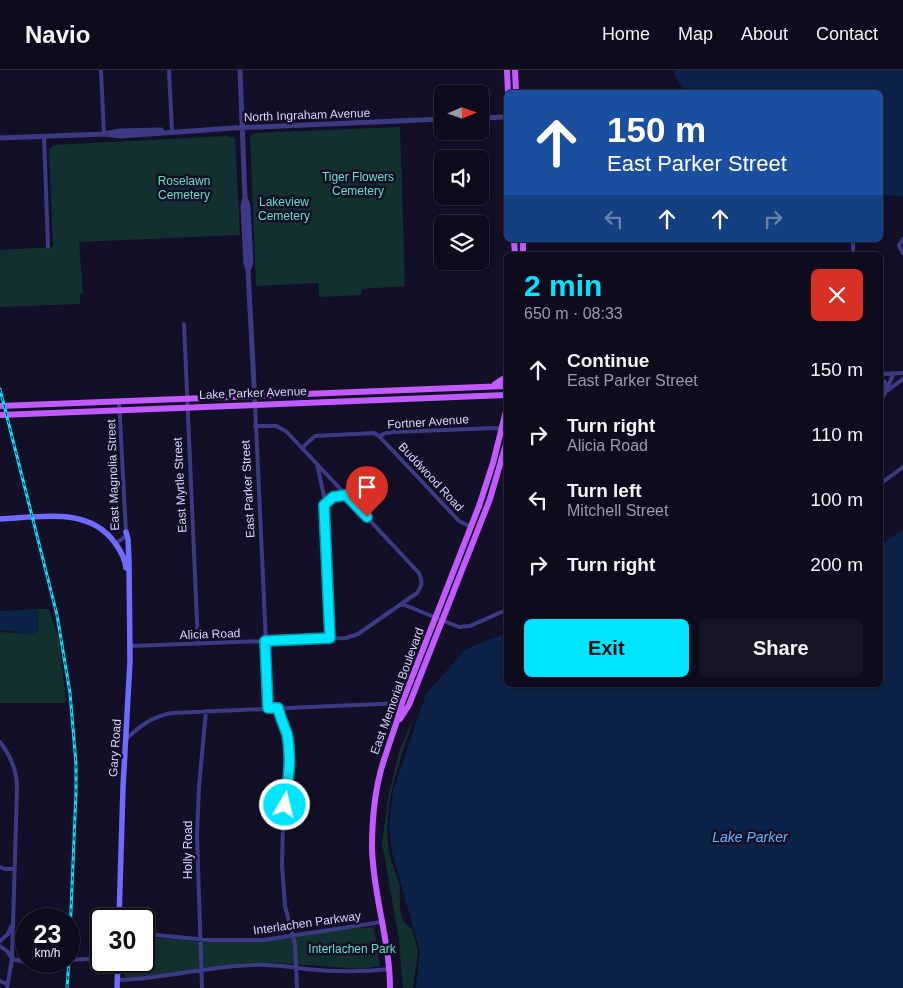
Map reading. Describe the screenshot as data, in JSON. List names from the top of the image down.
{
  "streets": {
    "main road": ["Lake Parker Avenue", "East Memorial Boulevard", "Gary Road"],
    "street": [
      "North Ingraham Avenue",
      "Fortner Avenue",
      "East Magnolia Street",
      "Buddwood Road",
      "East Myrtle Street",
      "East Parker Street",
      "Alicia Road",
      "Holly Road",
      "Interlachen Parkway"
    ]
  },
  "crossings": [
    ["North Ingraham Avenue", "East Parker Street"],
    ["Lake Parker Avenue", "East Magnolia Street"],
    ["Lake Parker Avenue", "East Myrtle Street"],
    ["Lake Parker Avenue", "East Parker Street"],
    ["Fortner Avenue", "Buddwood Road"],
    ["Fortner Avenue", "East Memorial Boulevard"],
    ["Buddwood Road", "East Memorial Boulevard"],
    ["East Myrtle Street", "Alicia Road"],
    ["East Parker Street", "Alicia Road"],
    ["Alicia Road", "Gary Road"],
    ["East Memorial Boulevard", "Interlachen Parkway"],
    ["Holly Road", "Interlachen Parkway"]
  ],
  "water": ["Lake Parker"],
  "parks": [
    "Tiger Flowers Cemetery",
    "Roselawn Cemetery",
    "Lakeview Cemetery",
    "Interlachen Park"
  ],
  "north": "right",
  "page": {
    "header": "Navio",
    "nav": [
      "Home",
      "Map",
      "About",
      "Contact"
    ],
    "turn": ["150 m", "East Parker Street"],
    "heading": ["2 min", "650 m · 08:33"],
    "list": [
      {
        "name": "Continue",
        "note": "East Parker Street",
        "value": "150 m"
      },
      {
        "name": "Turn right",
        "note": "Alicia Road",
        "value": "110 m"
      },
      {
        "name": "Turn left",
        "note": "Mitchell Street",
        "value": "100 m"
      },
      {
        "name": "Turn right",
        "value": "200 m"
      }
    ],
    "buttons": ["Exit", "Share"],
    "speed": "23 km/h",
    "limit": "30"
  }
}
